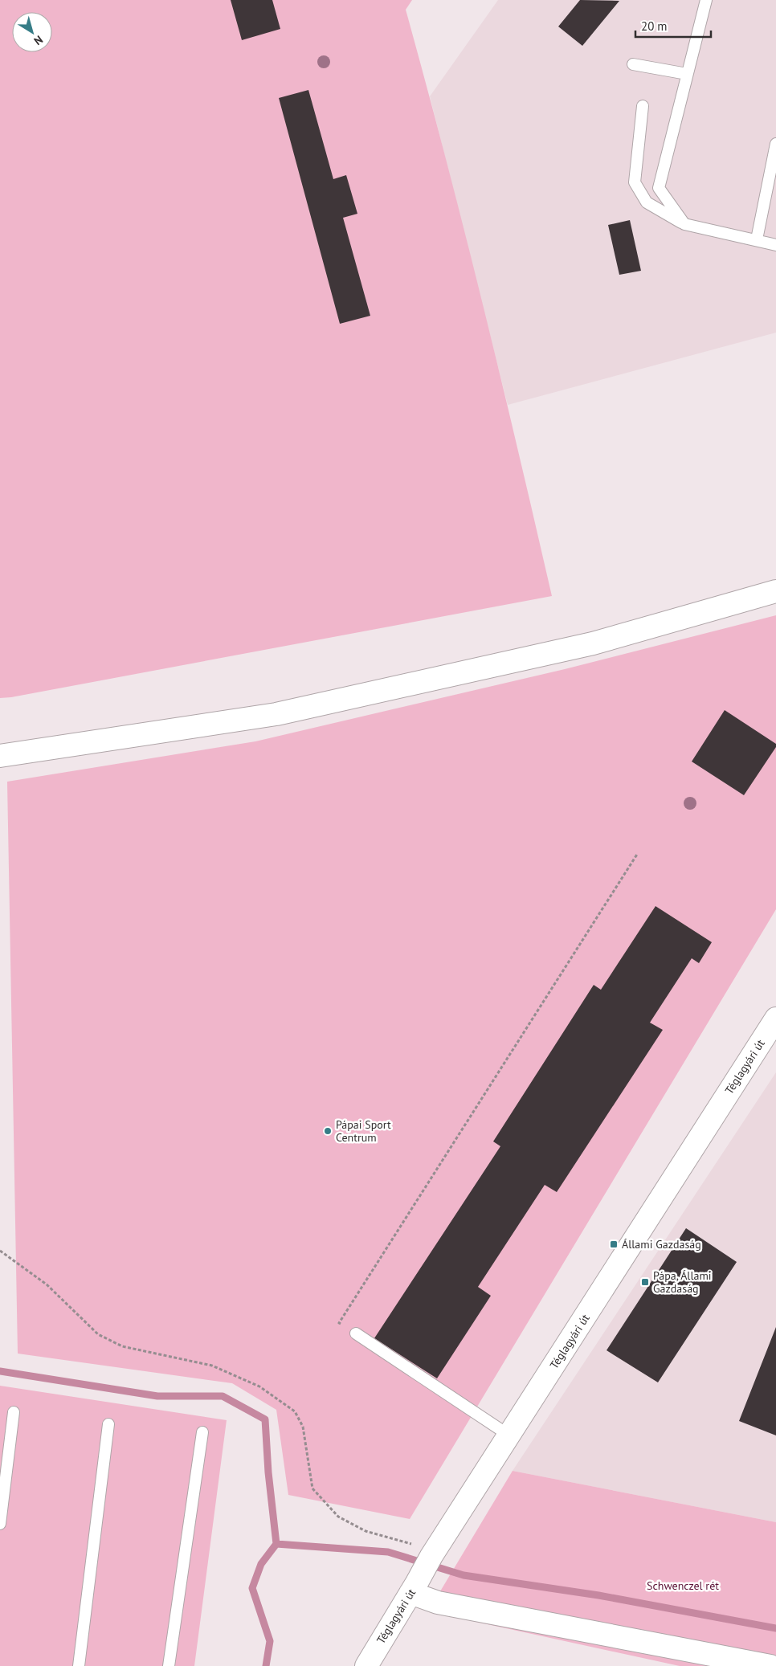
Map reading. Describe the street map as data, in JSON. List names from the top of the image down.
{
  "streets": {
    "street": ["Téglagyári út"]
  },
  "parks": ["Schwenczel rét"],
  "places": {
    "other": ["Pápai Sport Centrum"],
    "transit": ["Állami Gazdaság", "Pápa, Állami Gazdaság"]
  },
  "scale_bar": "20 m",
  "north": "bottom right"
}
